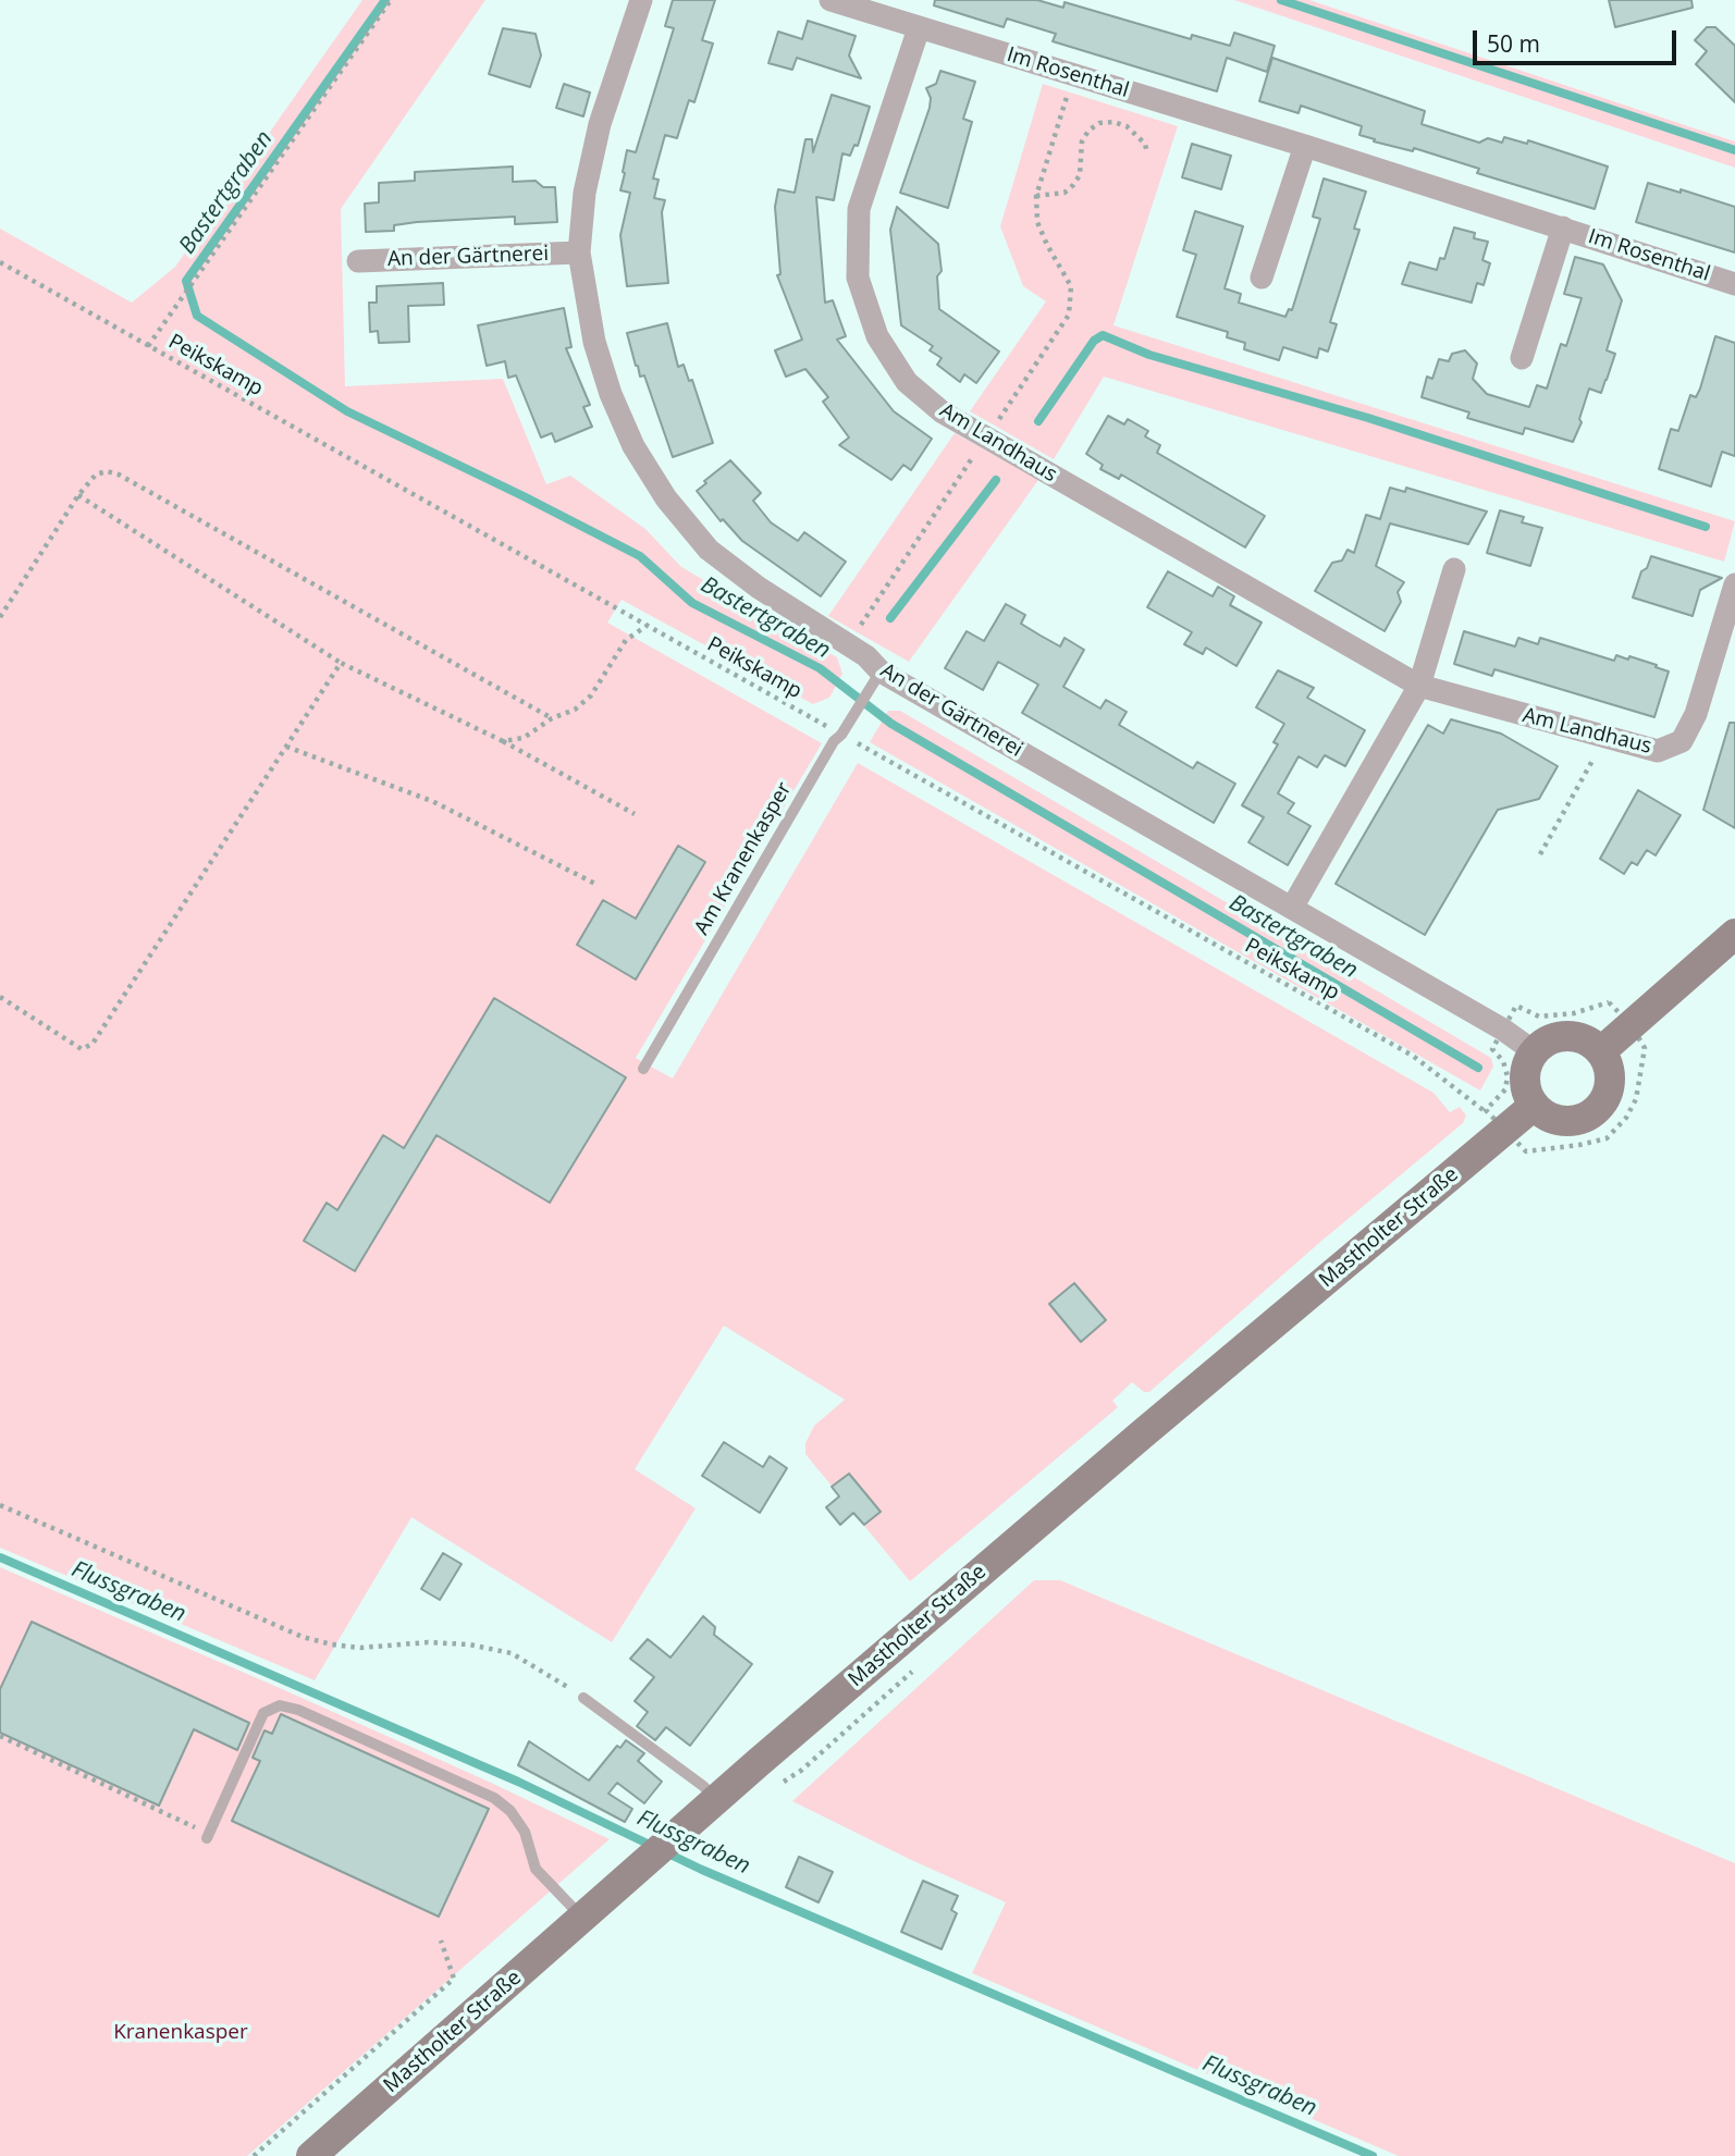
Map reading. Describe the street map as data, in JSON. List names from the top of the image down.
{
  "streets": {
    "street": [
      "Im Rosenthal",
      "An der Gärtnerei",
      "Am Landhaus",
      "Mastholter Straße"
    ],
    "lane": ["Am Kranenkasper"],
    "path": ["Peikskamp"]
  },
  "crossings": [
    ["Im Rosenthal", "Am Landhaus"],
    ["An der Gärtnerei", "Am Kranenkasper"],
    ["An der Gärtnerei", "Mastholter Straße"],
    ["Peikskamp", "Am Kranenkasper"],
    ["Peikskamp", "Mastholter Straße"]
  ],
  "water": ["Bastertgraben", "Flussgraben"],
  "parks": ["Kranenkasper"],
  "scale_bar": "50 m"
}
